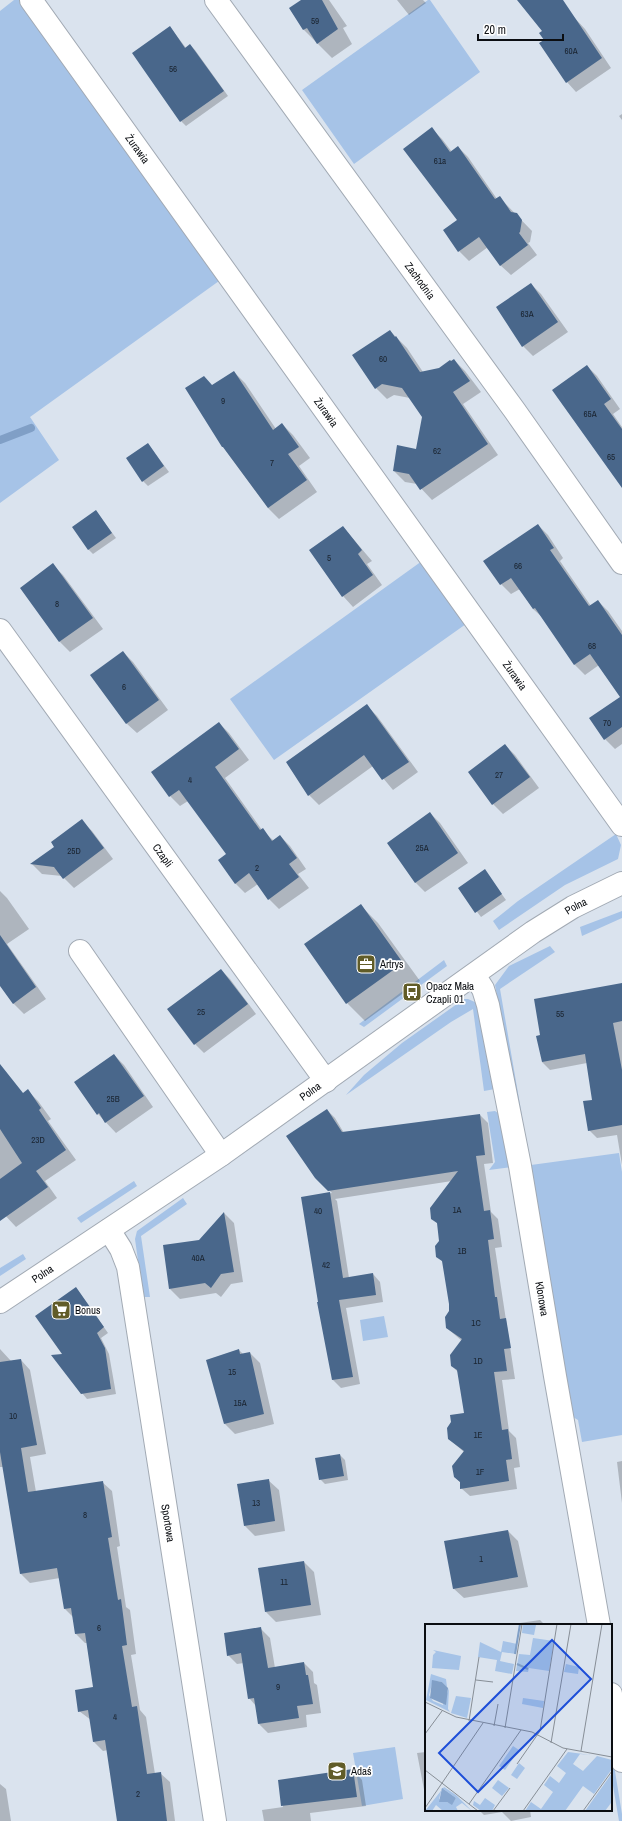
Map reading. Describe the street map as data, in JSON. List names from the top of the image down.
{
  "streets": {
    "street": [
      "Żurawia",
      "Zachodnia",
      "Czapli",
      "Polna",
      "Klonowa",
      "Sportowa"
    ]
  },
  "crossings": [
    ["Czapli", "Polna"],
    ["Polna", "Klonowa"],
    ["Polna", "Sportowa"]
  ],
  "places": {
    "office": ["Artrys"],
    "bus stop": ["Opacz Mała Czapli 01"],
    "supermarket": ["Bonus"],
    "school or university": ["Adaś"]
  },
  "house_numbers": [
    "59",
    "60A",
    "56",
    "61a",
    "63A",
    "60",
    "9",
    "65A",
    "62",
    "65",
    "7",
    "5",
    "66",
    "8",
    "68",
    "6",
    "70",
    "27",
    "4",
    "25A",
    "25D",
    "2",
    "25",
    "55",
    "25B",
    "23D",
    "1A",
    "40",
    "1B",
    "40A",
    "42",
    "1C",
    "1D",
    "15",
    "15A",
    "10",
    "1E",
    "1F",
    "13",
    "8",
    "1",
    "11",
    "6",
    "9",
    "4",
    "2"
  ],
  "scale_bar": "20 m"
}
